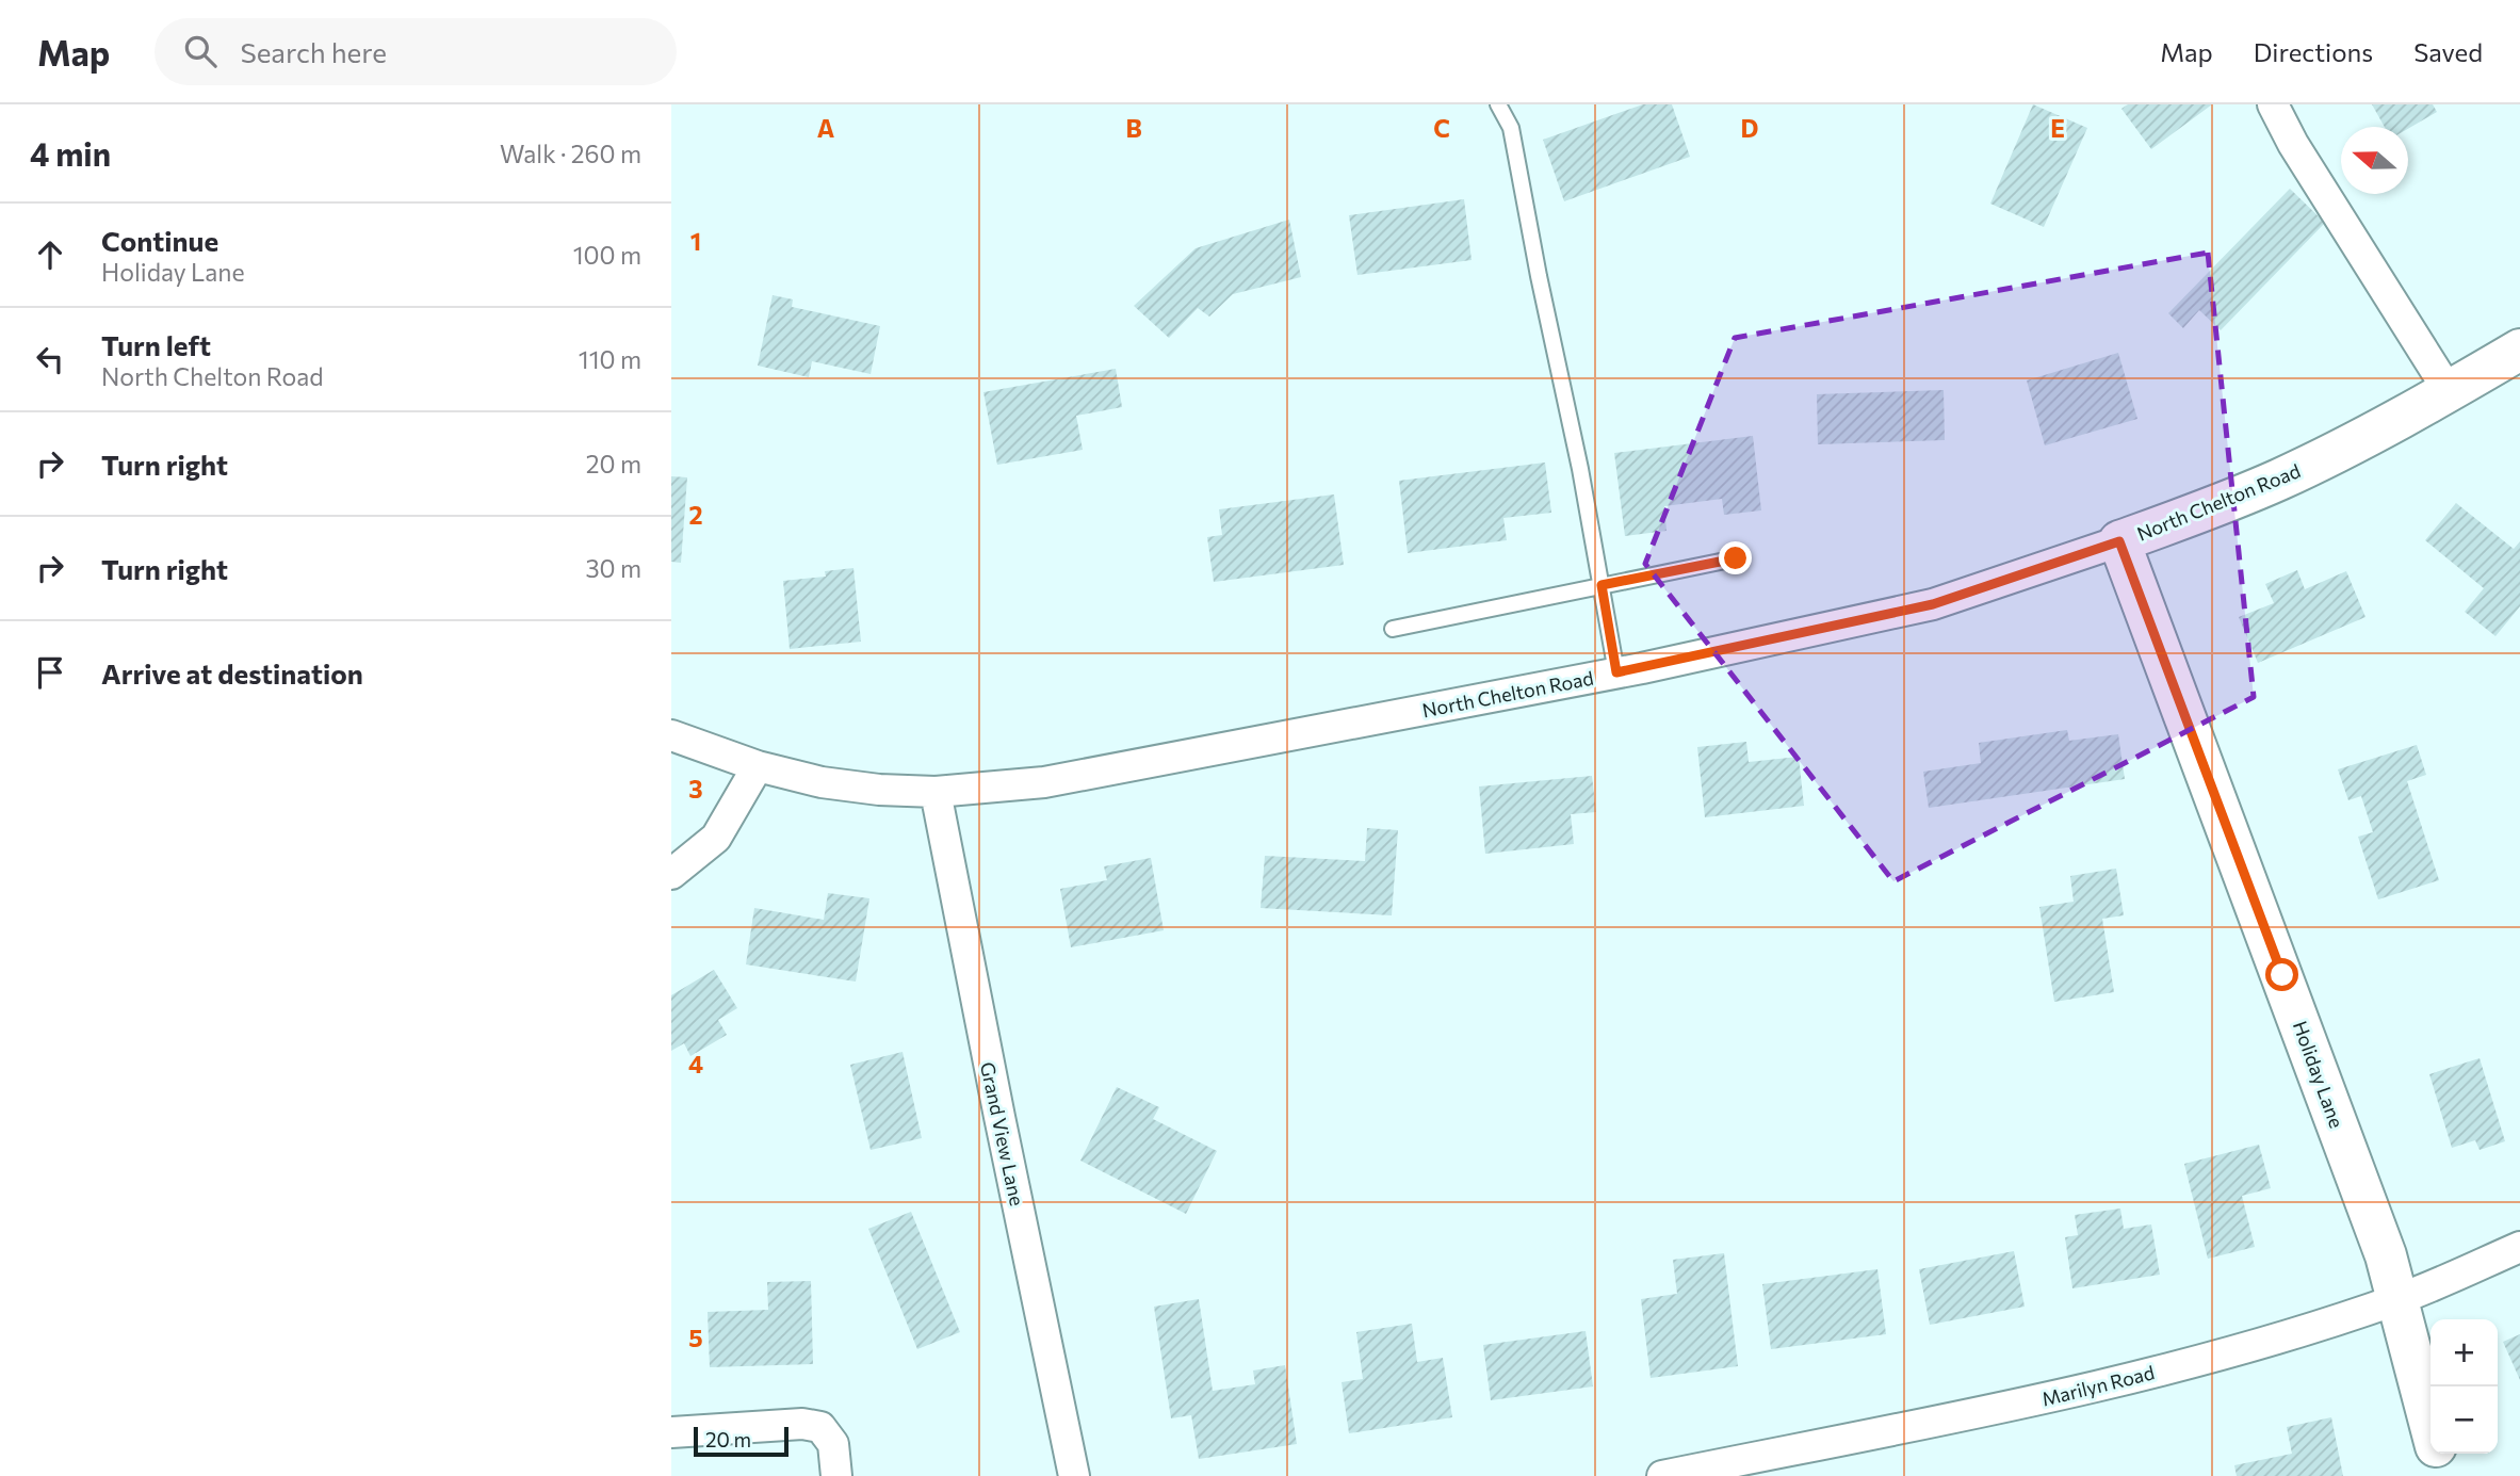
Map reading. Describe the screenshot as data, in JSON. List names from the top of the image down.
{
  "streets": {
    "street": [
      "North Chelton Road",
      "Holiday Lane",
      "Grand View Lane",
      "Marilyn Road"
    ]
  },
  "crossings": [
    ["North Chelton Road", "Holiday Lane"],
    ["North Chelton Road", "Grand View Lane"],
    ["Holiday Lane", "Marilyn Road"]
  ],
  "scale_bar": "20 m",
  "north": "left",
  "page": {
    "header": "Map",
    "search": "Search here",
    "nav": ["Map", "Directions", "Saved"],
    "heading": ["4 min", "Walk · 260 m"],
    "list": [
      ["Continue", "Holiday Lane", "100 m"],
      ["Turn left", "North Chelton Road", "110 m"],
      ["Turn right", "20 m"],
      ["Turn right", "30 m"],
      "Arrive at destination"
    ],
    "map_buttons": ["+", "−"],
    "scale": "20 m"
  },
  "grid": {
    "columns": [
      "A",
      "B",
      "C",
      "D",
      "E"
    ],
    "rows": [
      "1",
      "2",
      "3",
      "4",
      "5"
    ]
  }
}
